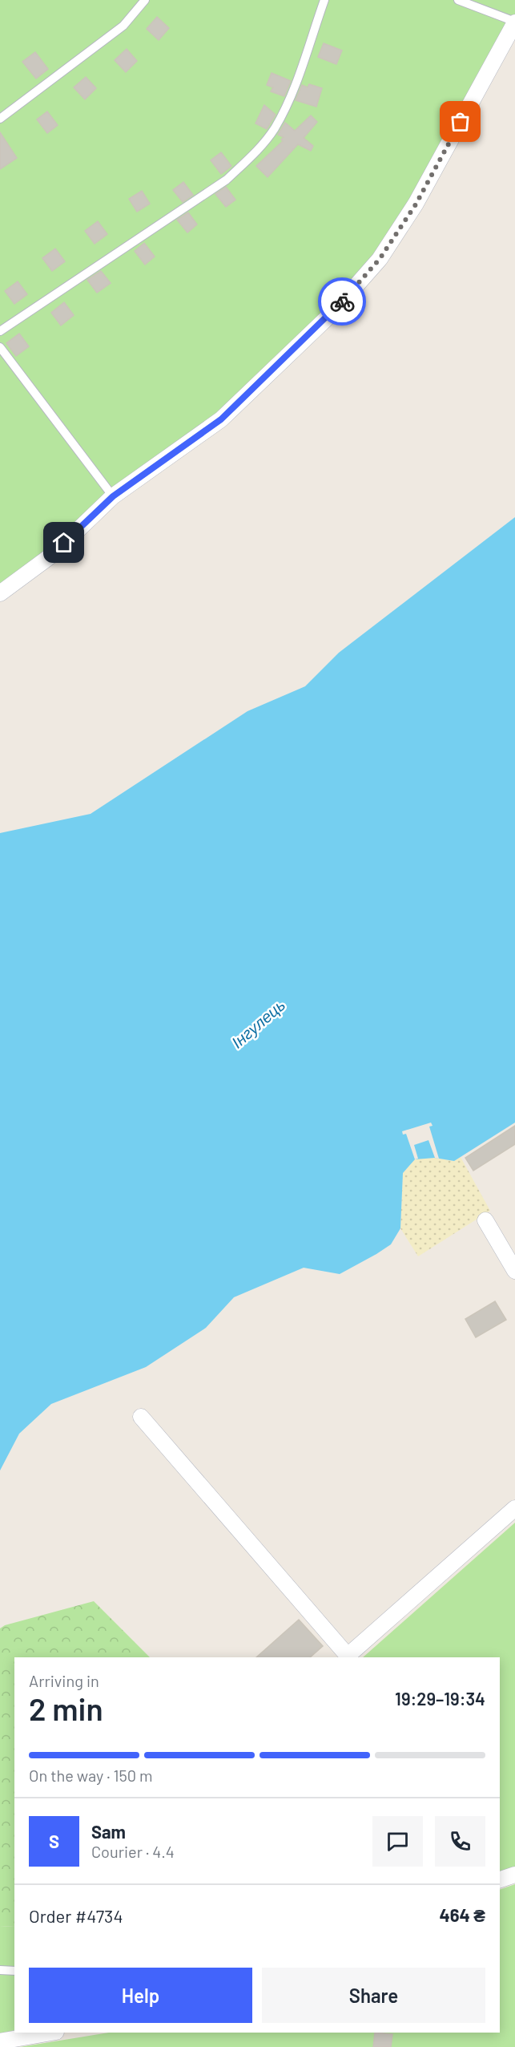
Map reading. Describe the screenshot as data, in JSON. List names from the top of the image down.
{
  "water": ["Інгулець"],
  "page": {
    "heading": ["2 min", "Arriving in", "19:29–19:34"],
    "panel": [
      "Sam",
      "Courier · 4.4",
      "Order #4734",
      "464 ₴"
    ],
    "bar": "On the way · 150 m",
    "round": "S",
    "buttons": ["Help", "Share"]
  }
}
